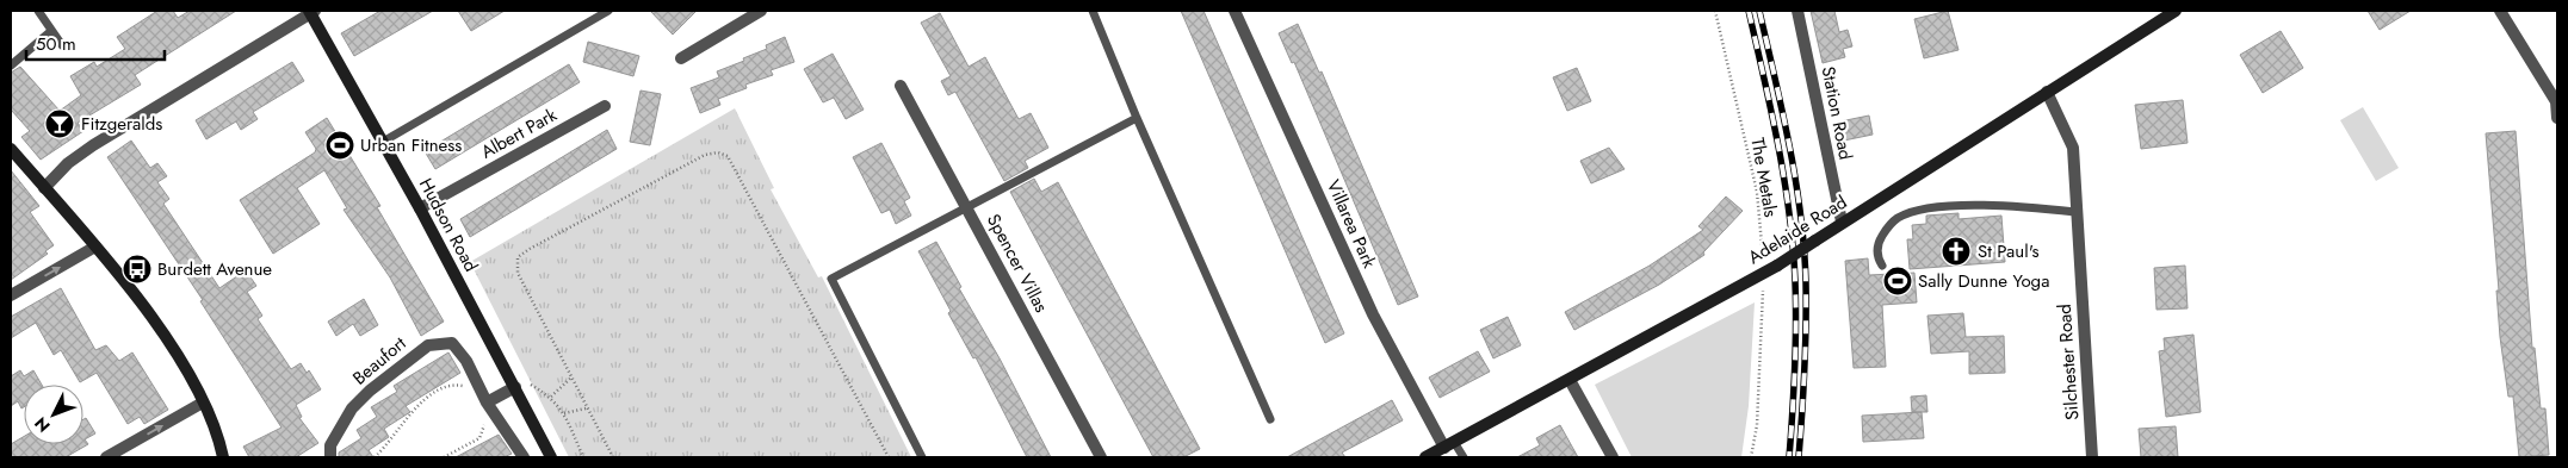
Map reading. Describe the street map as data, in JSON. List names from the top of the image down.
{
  "streets": {
    "street": [
      "Station Road",
      "Albert Park",
      "Villarea Park",
      "Hudson Road",
      "Adelaide Road",
      "Spencer Villas",
      "Beaufort",
      "Silchester Road"
    ],
    "path": ["The Metals"]
  },
  "crossings": [
    ["Station Road", "Adelaide Road"],
    ["Albert Park", "Hudson Road"],
    ["The Metals", "Adelaide Road"],
    ["Villarea Park", "Adelaide Road"],
    ["Adelaide Road", "Silchester Road"]
  ],
  "places": {
    "bar": ["Fitzgeralds"],
    "sports": ["Urban Fitness", "Sally Dunne Yoga"],
    "church": ["St Paul's"],
    "bus stop": ["Burdett Avenue"]
  },
  "scale_bar": "50 m",
  "north": "bottom left"
}
